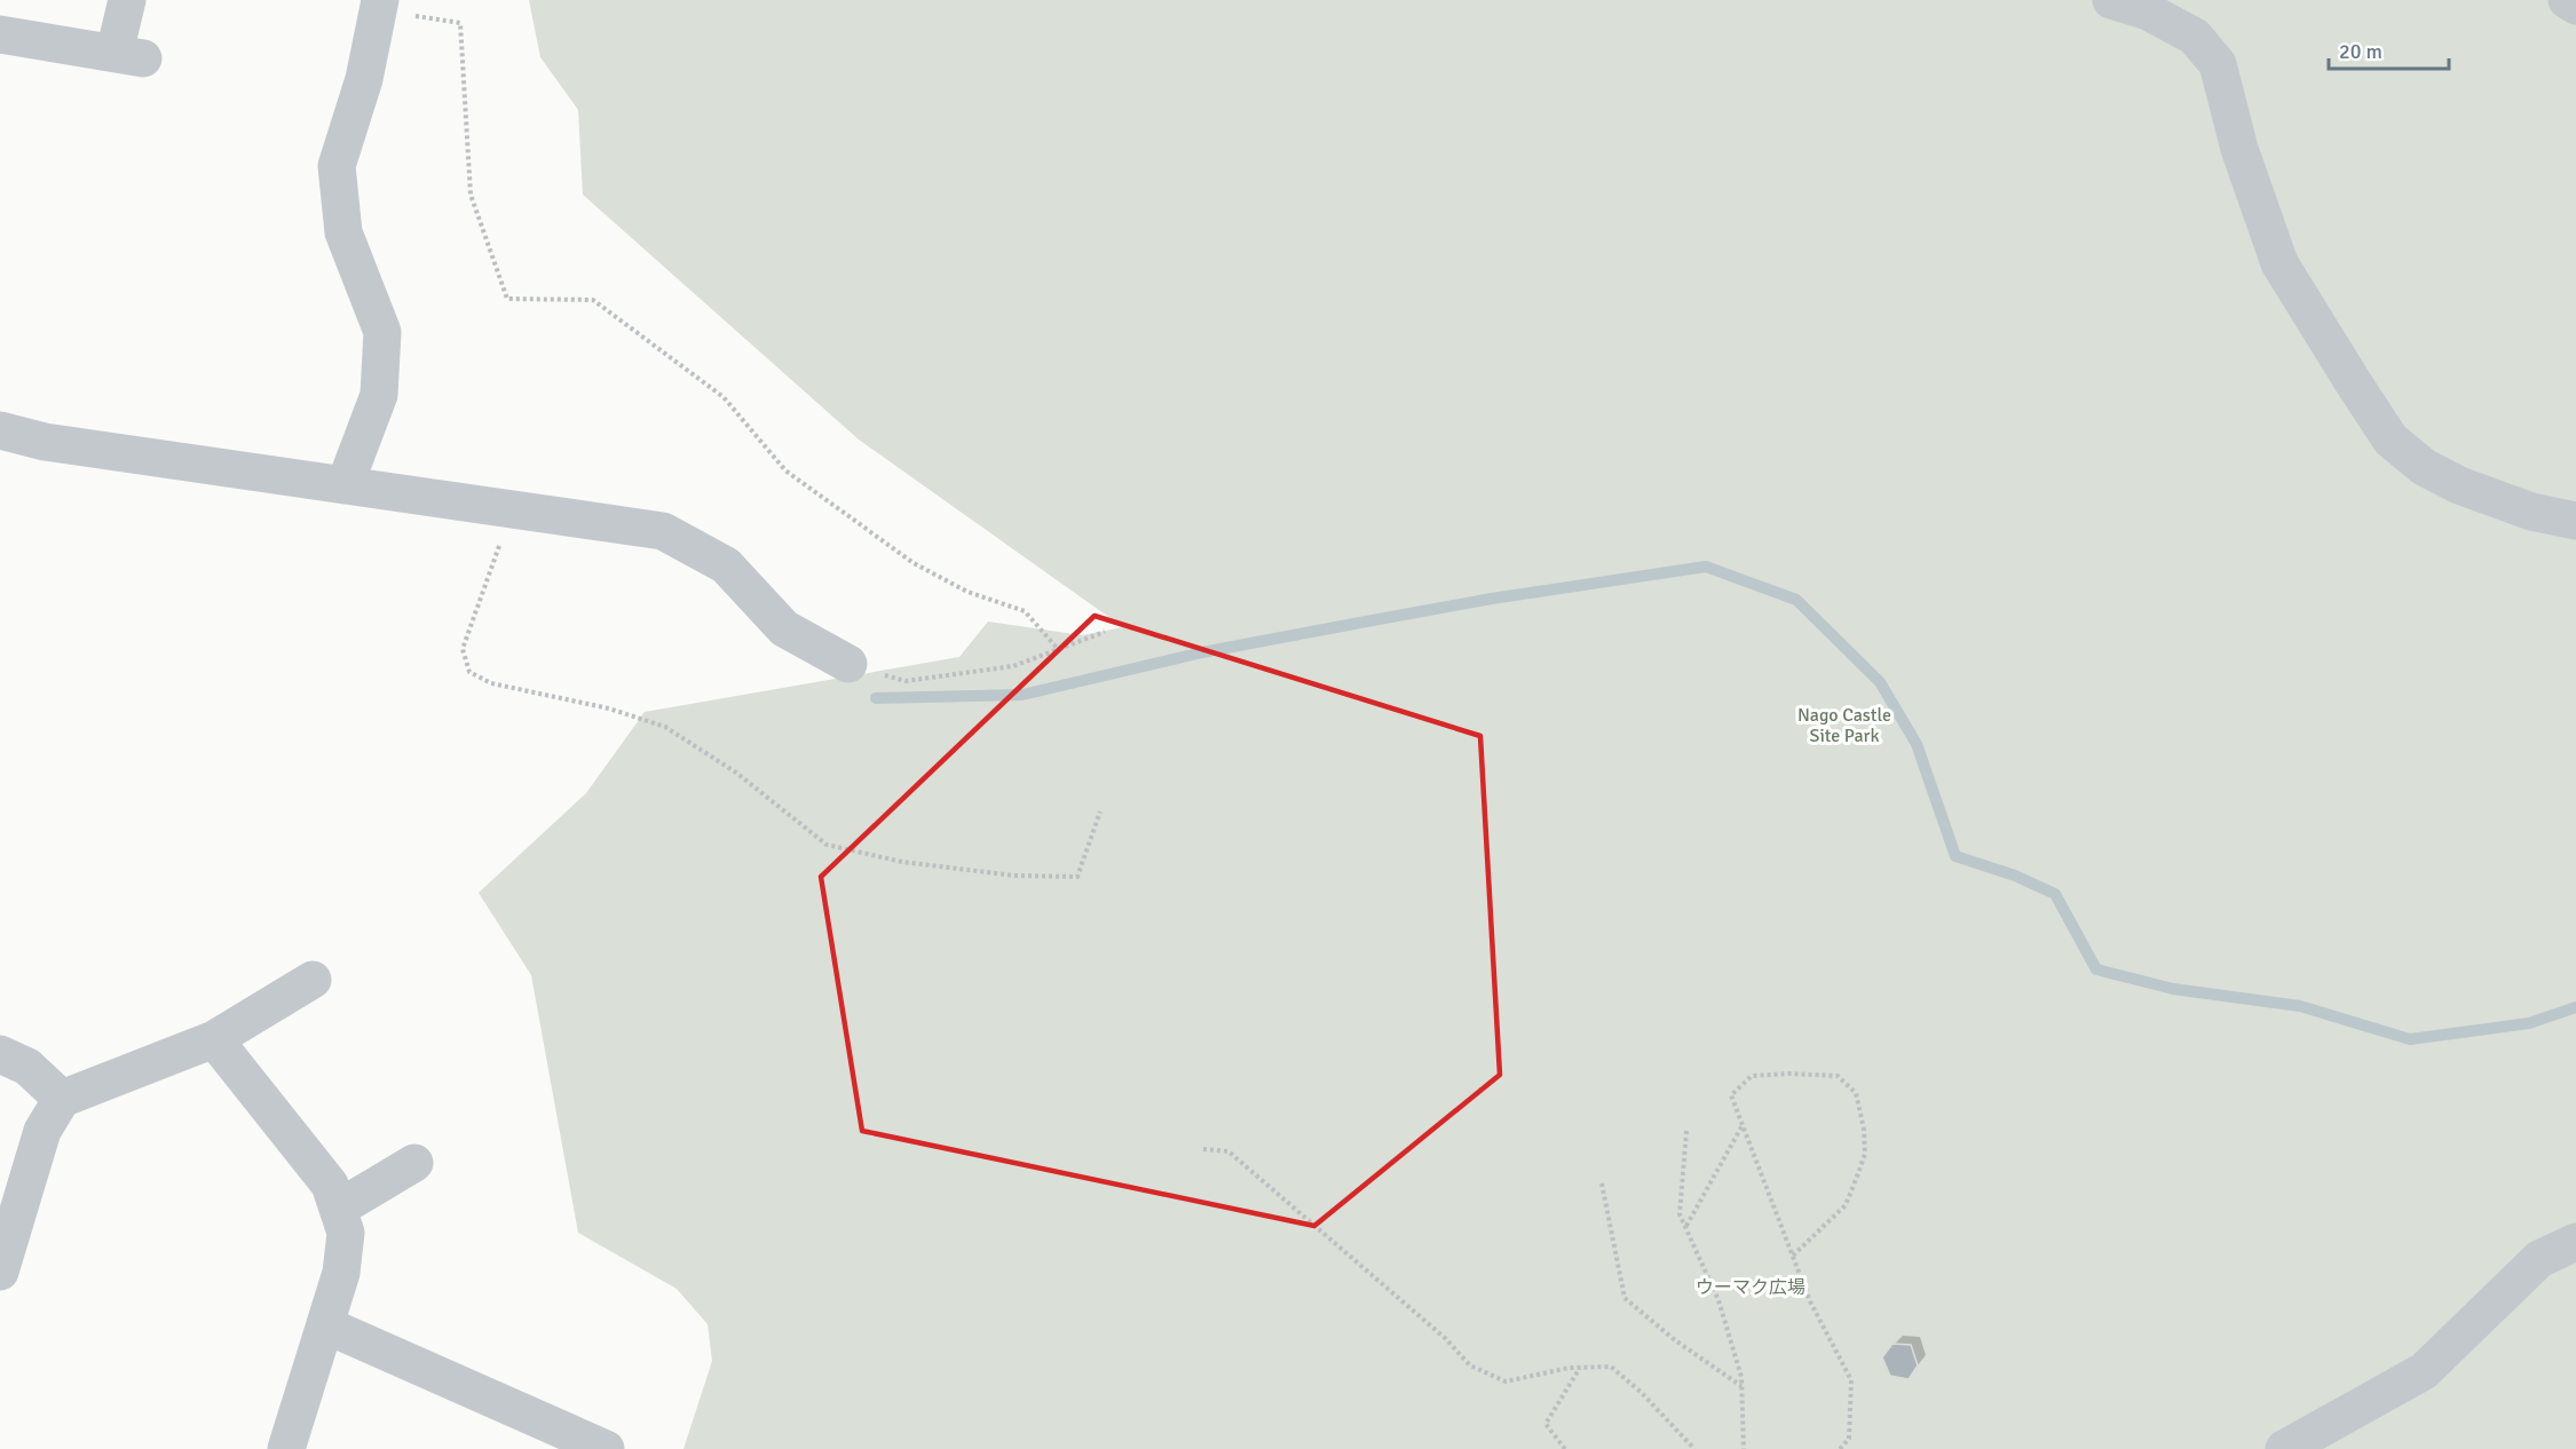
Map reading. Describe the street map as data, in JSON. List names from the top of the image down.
{
  "parks": ["Nago Castle Site Park", "ウーマク広場"],
  "scale_bar": "20 m"
}
